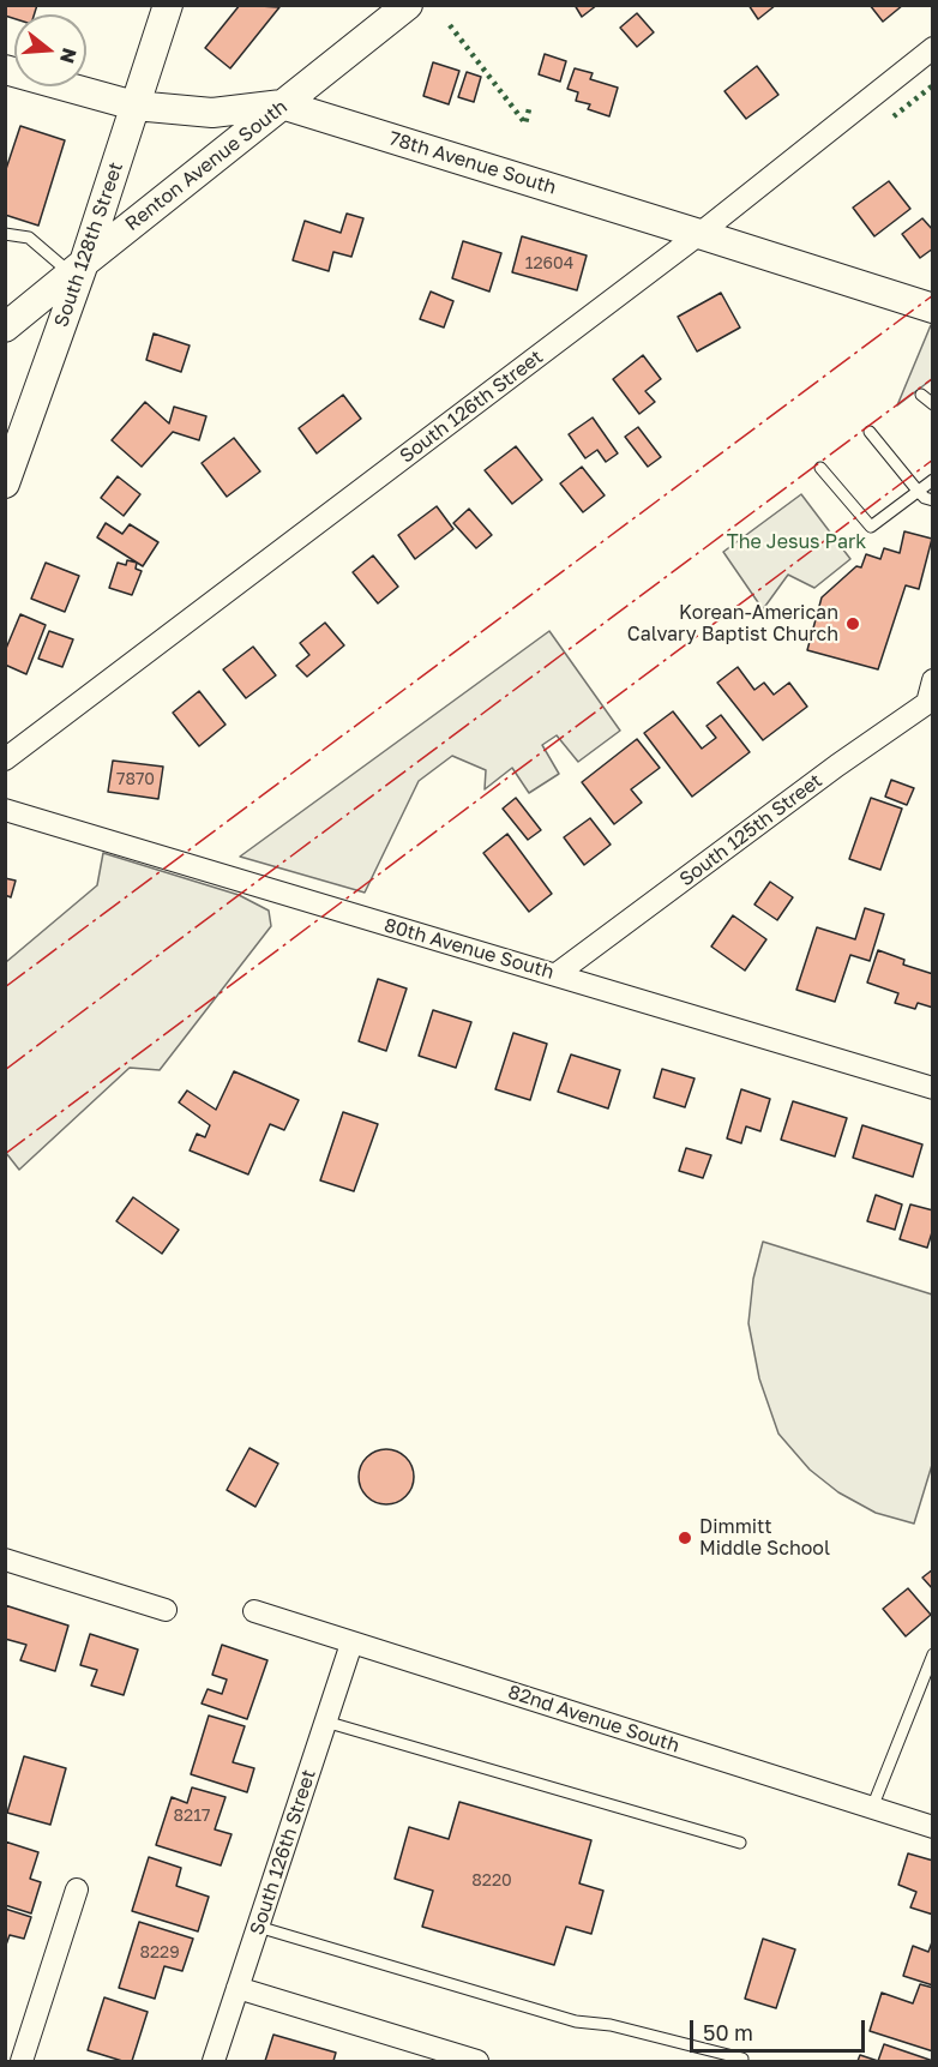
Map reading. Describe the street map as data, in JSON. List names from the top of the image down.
{
  "streets": {
    "street": [
      "78th Avenue South",
      "Renton Avenue South",
      "South 128th Street",
      "South 126th Street",
      "South 125th Street",
      "80th Avenue South",
      "82nd Avenue South"
    ]
  },
  "crossings": [
    ["78th Avenue South", "Renton Avenue South"],
    ["78th Avenue South", "South 128th Street"],
    ["78th Avenue South", "South 126th Street"],
    ["Renton Avenue South", "South 128th Street"],
    ["South 126th Street", "82nd Avenue South"],
    ["South 125th Street", "80th Avenue South"]
  ],
  "parks": ["The Jesus Park"],
  "places": ["Korean-American Calvary Baptist Church", "Dimmitt Middle School"],
  "house_numbers": [
    "12604",
    "7870",
    "8217",
    "8220",
    "8229"
  ],
  "scale_bar": "50 m",
  "north": "right"
}
